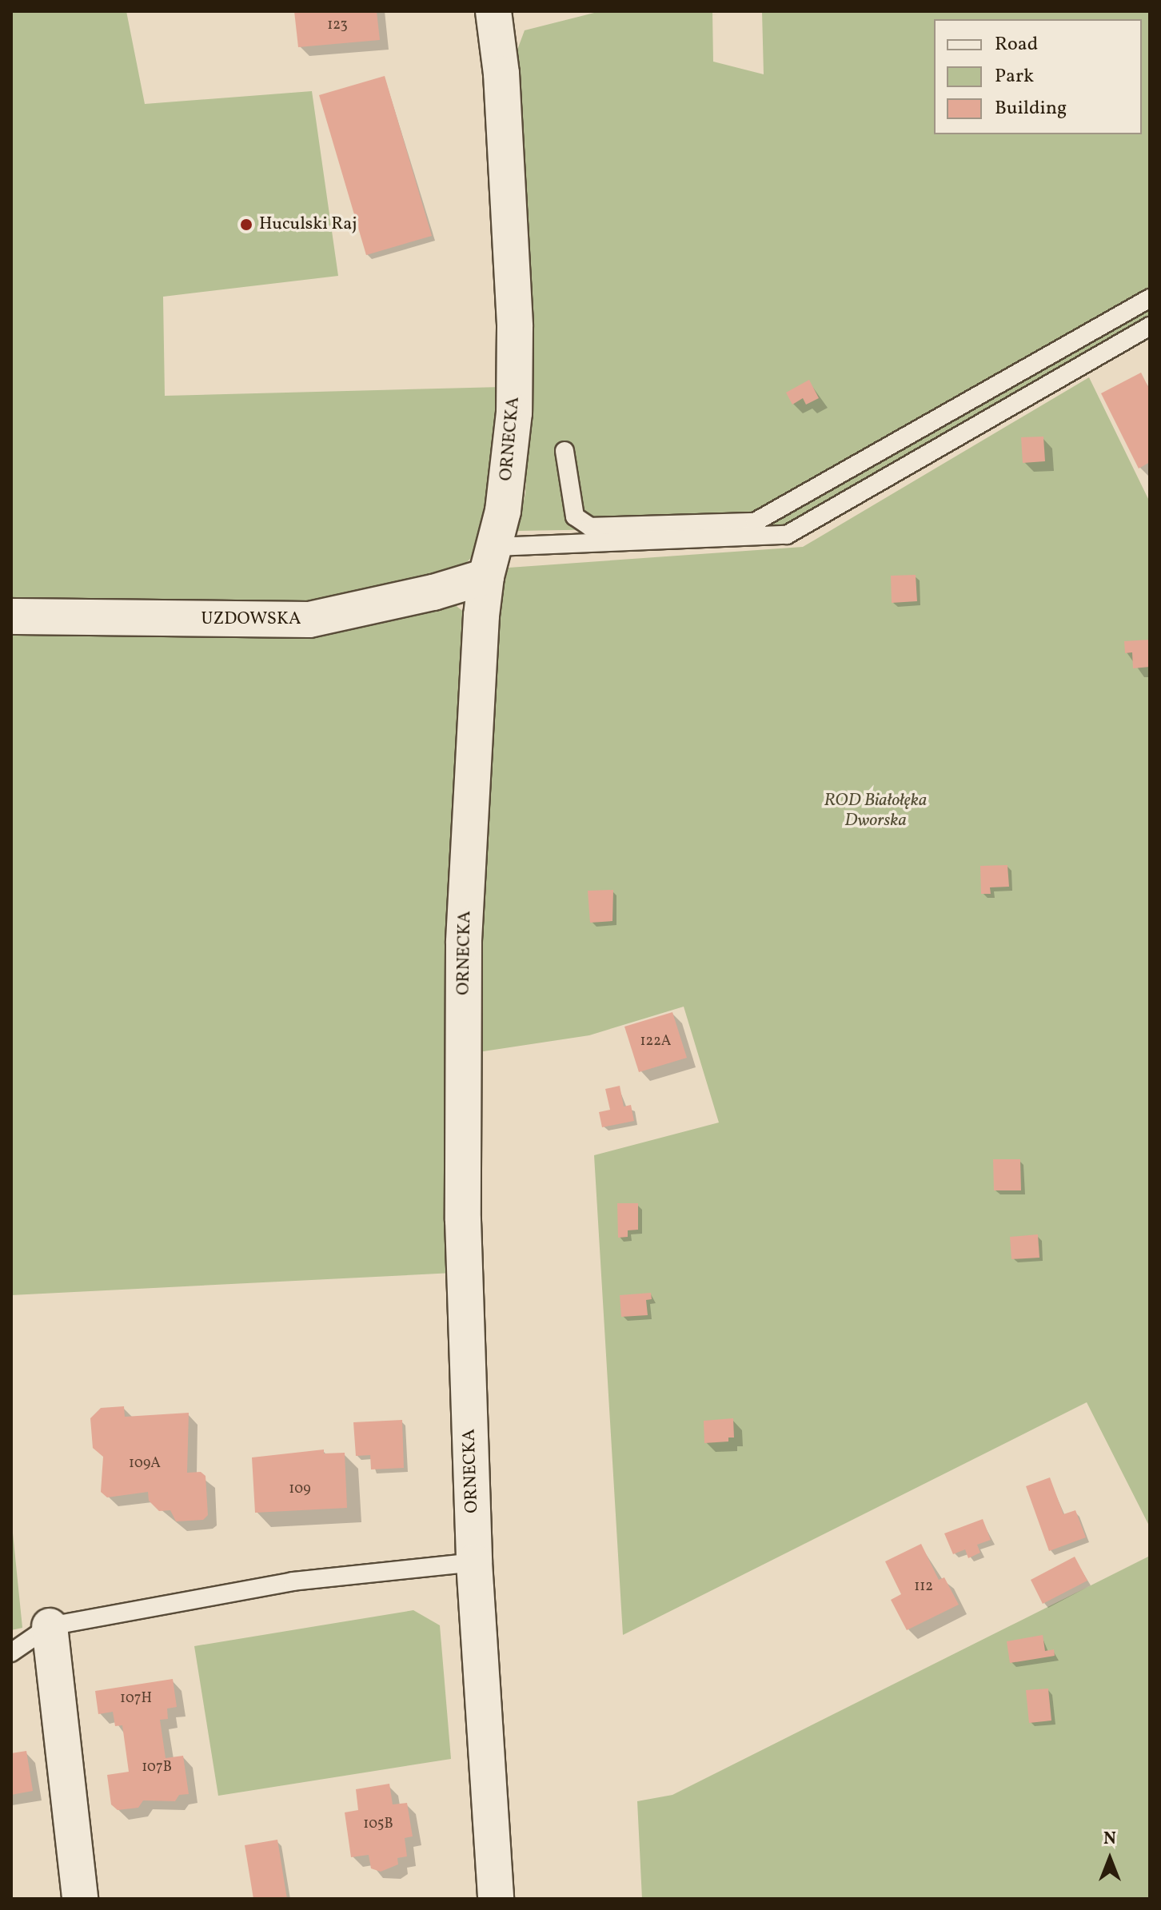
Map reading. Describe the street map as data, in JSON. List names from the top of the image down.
{
  "streets": {
    "street": ["ORNECKA", "UZDOWSKA"]
  },
  "crossings": [
    ["ORNECKA", "UZDOWSKA"]
  ],
  "parks": ["ROD Białołęka Dworska"],
  "places": ["Huculski Raj"],
  "house_numbers": [
    "123",
    "122A",
    "109A",
    "109",
    "112",
    "107H",
    "107B",
    "105B"
  ],
  "legend": ["Road", "Park", "Building"],
  "north": "top"
}
